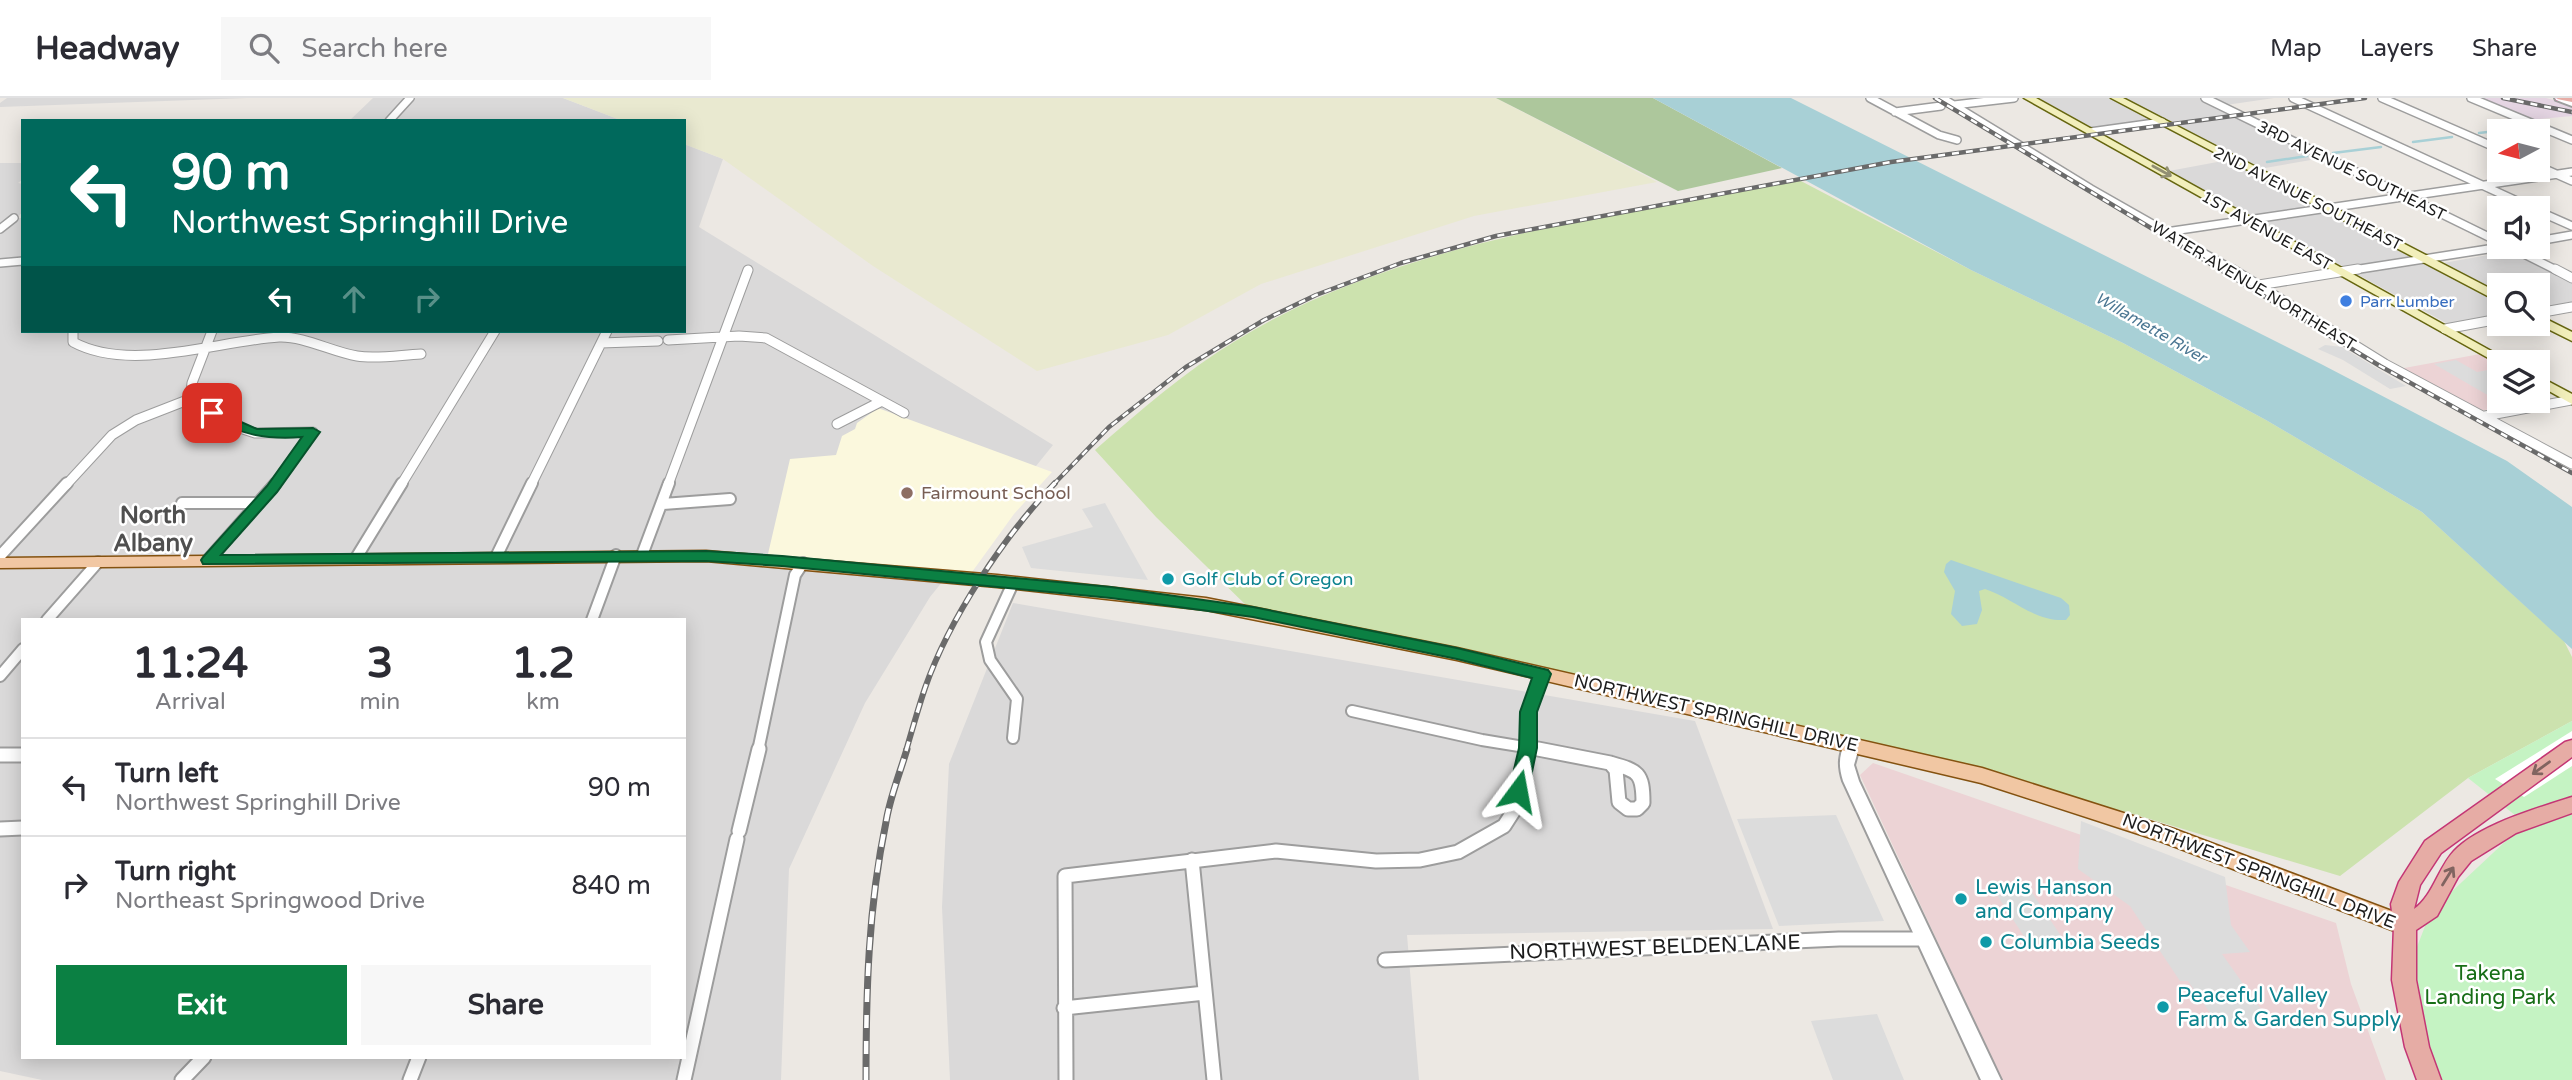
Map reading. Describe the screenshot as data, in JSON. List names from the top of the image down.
{
  "streets": {
    "main road": ["2ND AVENUE SOUTHEAST", "1ST AVENUE EAST", "NORTHWEST SPRINGHILL DRIVE"],
    "street": ["3RD AVENUE SOUTHEAST", "WATER AVENUE NORTHEAST", "NORTHWEST BELDEN LANE"]
  },
  "one_way": ["1ST AVENUE EAST"],
  "districts": ["North Albany"],
  "water": ["Willamette River"],
  "parks": ["Takena Landing Park"],
  "places": [
    "Parr Lumber",
    "Fairmount School",
    "Golf Club of Oregon",
    "Lewis Hanson and Company",
    "Columbia Seeds",
    "Peaceful Valley Farm & Garden Supply"
  ],
  "north": "left",
  "page": {
    "header": "Headway",
    "search": "Search here",
    "nav": ["Map", "Layers", "Share"],
    "turn": ["90 m", "Northwest Springhill Drive"],
    "eta": [
      "11:24",
      "Arrival",
      "3",
      "min",
      "1.2",
      "km"
    ],
    "list": [
      {
        "name": "Turn left",
        "note": "Northwest Springhill Drive",
        "value": "90 m"
      },
      {
        "name": "Turn right",
        "note": "Northeast Springwood Drive",
        "value": "840 m"
      }
    ],
    "buttons": ["Exit", "Share"]
  }
}
